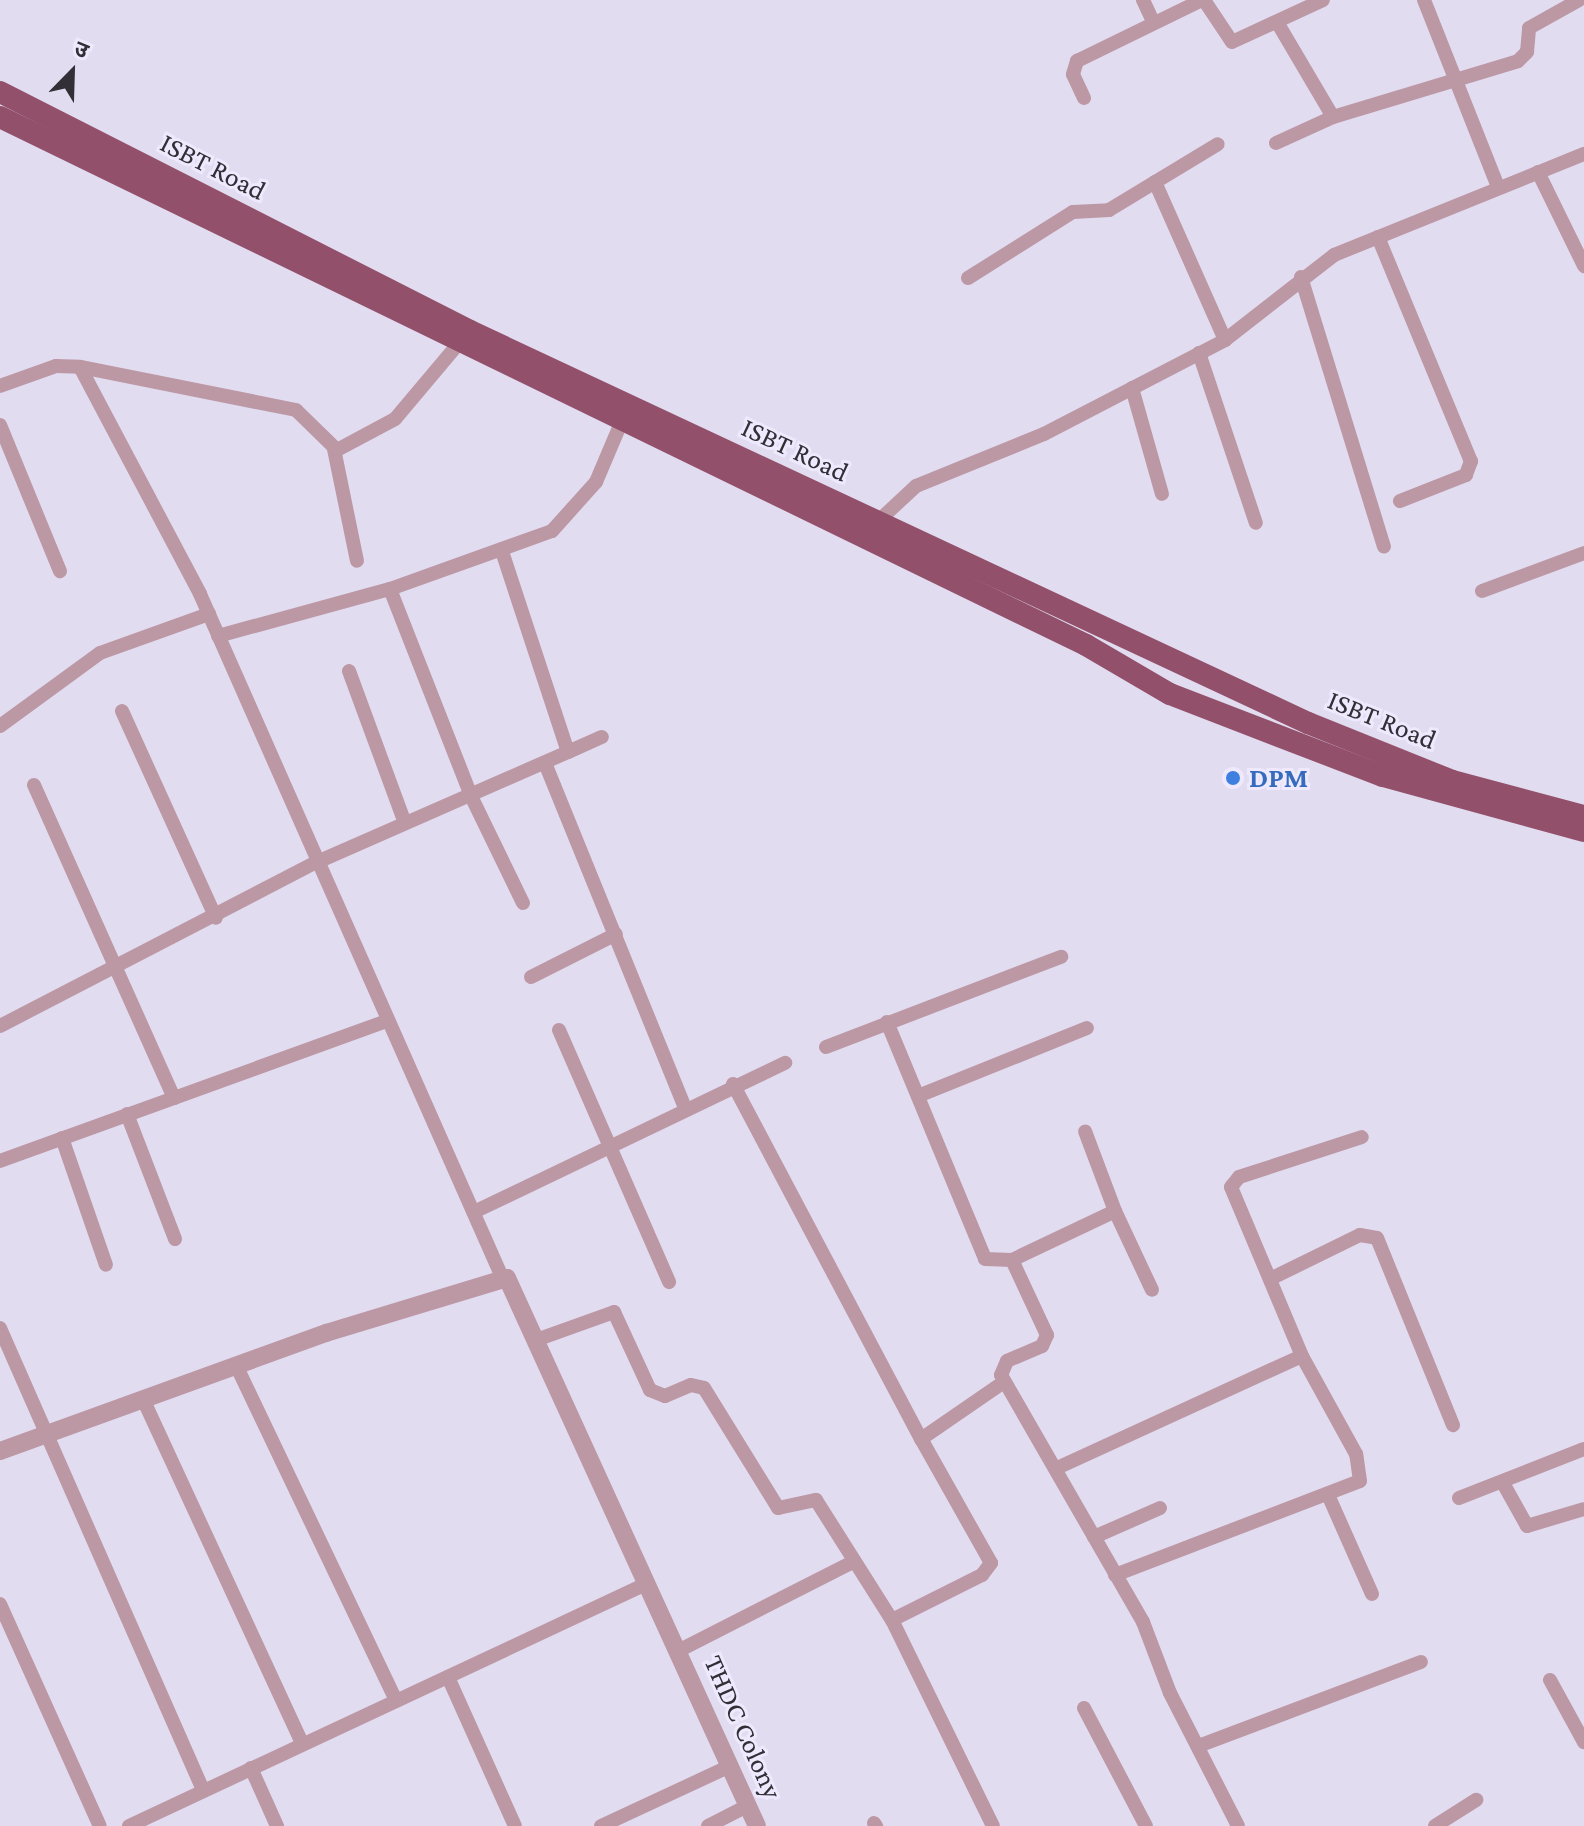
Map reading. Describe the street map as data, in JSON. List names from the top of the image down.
{
  "streets": {
    "highway": ["ISBT Road"],
    "street": ["THDC Colony"]
  },
  "places": ["DPM"],
  "north": "top right"
}
